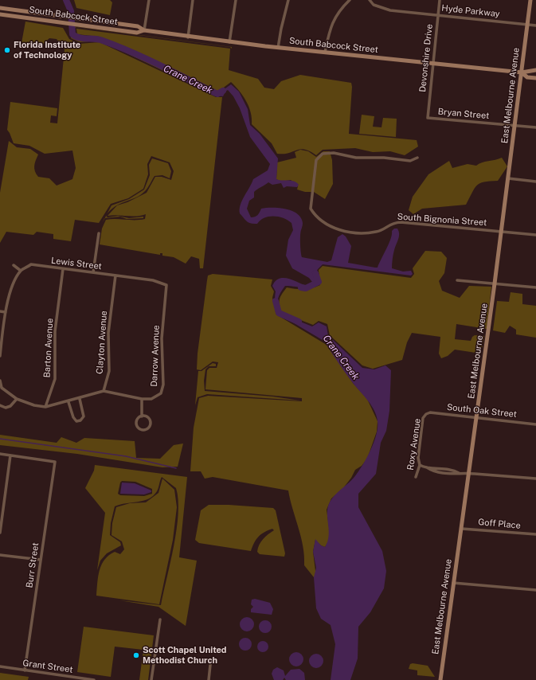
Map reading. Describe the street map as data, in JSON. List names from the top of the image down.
{
  "streets": {
    "main road": ["South Babcock Street", "East Melbourne Avenue"],
    "street": [
      "Hyde Parkway",
      "Devonshire Drive",
      "Bryan Street",
      "South Bignonia Street",
      "Lewis Street",
      "Clayton Avenue",
      "Barton Avenue",
      "Darrow Avenue",
      "South Oak Street",
      "Roxy Avenue",
      "Goff Place",
      "Burr Street",
      "Grant Street"
    ]
  },
  "crossings": [
    ["Hyde Parkway", "Devonshire Drive"],
    ["Hyde Parkway", "East Melbourne Avenue"],
    ["South Babcock Street", "Devonshire Drive"],
    ["South Babcock Street", "East Melbourne Avenue"],
    ["Devonshire Drive", "Bryan Street"],
    ["East Melbourne Avenue", "Bryan Street"],
    ["East Melbourne Avenue", "South Bignonia Street"],
    ["East Melbourne Avenue", "South Oak Street"],
    ["East Melbourne Avenue", "Goff Place"],
    ["Lewis Street", "Clayton Avenue"],
    ["Lewis Street", "Barton Avenue"],
    ["Lewis Street", "Darrow Avenue"],
    ["South Oak Street", "Roxy Avenue"],
    ["Burr Street", "Grant Street"]
  ],
  "water": ["Crane Creek"],
  "places": ["Florida Institute of Technology", "Scott Chapel United Methodist Church"]
}
